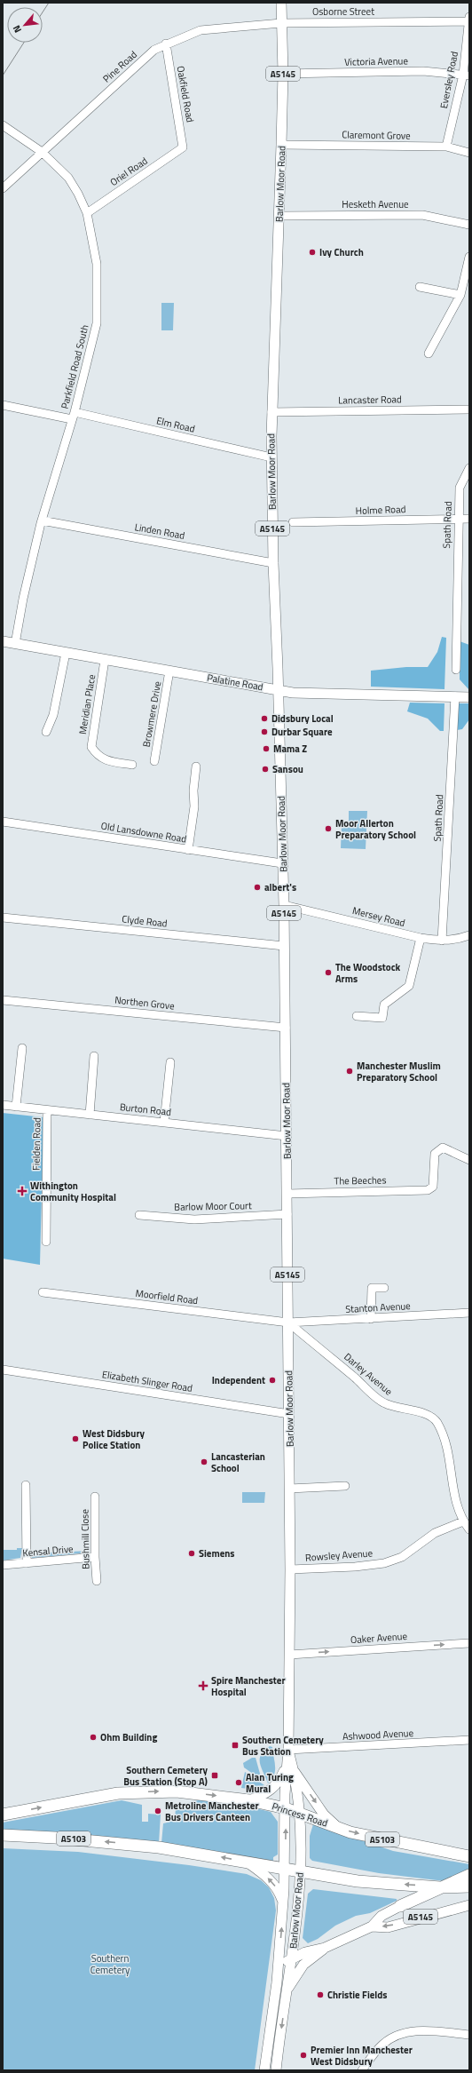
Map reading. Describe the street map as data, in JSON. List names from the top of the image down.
{
  "streets": {
    "highway": ["Princess Road", "A5103"],
    "main road": ["A5145", "Barlow Moor Road", "Palatine Road"],
    "street": [
      "Osborne Street",
      "Victoria Avenue",
      "Pine Road",
      "Eversley Road",
      "Oakfield Road",
      "Claremont Grove",
      "Oriel Road",
      "Hesketh Avenue",
      "Parkfield Road South",
      "Lancaster Road",
      "Elm Road",
      "Holme Road",
      "Spath Road",
      "Linden Road",
      "Meridian Place",
      "Browmere Drive",
      "Old Lansdowne Road",
      "Mersey Road",
      "Clyde Road",
      "Northen Grove",
      "Burton Road",
      "Fielden Road",
      "The Beeches",
      "Barlow Moor Court",
      "Moorfield Road",
      "Stanton Avenue",
      "Darley Avenue",
      "Elizabeth Slinger Road",
      "Bushmill Close",
      "Kensal Drive",
      "Rowsley Avenue",
      "Oaker Avenue",
      "Ashwood Avenue"
    ]
  },
  "crossings": [
    ["Osborne Street", "Pine Road"],
    ["Osborne Street", "Eversley Road"],
    ["Osborne Street", "Barlow Moor Road"],
    ["Victoria Avenue", "Eversley Road"],
    ["Victoria Avenue", "Barlow Moor Road"],
    ["Pine Road", "Oakfield Road"],
    ["Pine Road", "Barlow Moor Road"],
    ["Pine Road", "Parkfield Road South"],
    ["A5145", "Barlow Moor Road"],
    ["A5145", "Princess Road"],
    ["A5145", "A5103"],
    ["Eversley Road", "Claremont Grove"],
    ["Oakfield Road", "Oriel Road"],
    ["Claremont Grove", "Barlow Moor Road"],
    ["Oriel Road", "Parkfield Road South"],
    ["Barlow Moor Road", "Hesketh Avenue"],
    ["Barlow Moor Road", "Lancaster Road"],
    ["Barlow Moor Road", "Elm Road"],
    ["Barlow Moor Road", "Linden Road"],
    ["Barlow Moor Road", "Palatine Road"],
    ["Barlow Moor Road", "Old Lansdowne Road"],
    ["Barlow Moor Road", "Mersey Road"],
    ["Barlow Moor Road", "Clyde Road"],
    ["Barlow Moor Road", "Northen Grove"],
    ["Barlow Moor Road", "Burton Road"],
    ["Barlow Moor Road", "The Beeches"],
    ["Barlow Moor Road", "Barlow Moor Court"],
    ["Barlow Moor Road", "Moorfield Road"],
    ["Barlow Moor Road", "Stanton Avenue"],
    ["Barlow Moor Road", "Darley Avenue"],
    ["Barlow Moor Road", "Elizabeth Slinger Road"],
    ["Barlow Moor Road", "Rowsley Avenue"],
    ["Barlow Moor Road", "Oaker Avenue"],
    ["Barlow Moor Road", "Ashwood Avenue"],
    ["Barlow Moor Road", "Princess Road"],
    ["Barlow Moor Road", "A5103"],
    ["Parkfield Road South", "Elm Road"],
    ["Parkfield Road South", "Linden Road"],
    ["Parkfield Road South", "Palatine Road"],
    ["Holme Road", "Spath Road"],
    ["Spath Road", "Palatine Road"],
    ["Spath Road", "Mersey Road"],
    ["Palatine Road", "Meridian Place"],
    ["Palatine Road", "Browmere Drive"],
    ["Burton Road", "Fielden Road"],
    ["Moorfield Road", "Stanton Avenue"],
    ["Moorfield Road", "Darley Avenue"],
    ["Stanton Avenue", "Darley Avenue"],
    ["Darley Avenue", "Rowsley Avenue"],
    ["Bushmill Close", "Kensal Drive"]
  ],
  "one_way": ["Oaker Avenue"],
  "parks": ["Southern Cemetery"],
  "places": {
    "other": [
      "Ivy Church",
      "Didsbury Local",
      "Durbar Square",
      "Mama Z",
      "Sansou",
      "Moor Allerton Preparatory School",
      "albert's",
      "The Woodstock Arms",
      "Manchester Muslim Preparatory School",
      "Independent",
      "West Didsbury Police Station",
      "Lancasterian School",
      "Siemens",
      "Ohm Building",
      "Alan Turing Mural",
      "Metroline Manchester Bus Drivers Canteen",
      "Christie Fields",
      "Premier Inn Manchester West Didsbury"
    ],
    "health": ["Withington Community Hospital", "Spire Manchester Hospital"],
    "transit": ["Southern Cemetery Bus Station", "Southern Cemetery Bus Station (Stop A)"]
  },
  "north": "bottom left"
}
